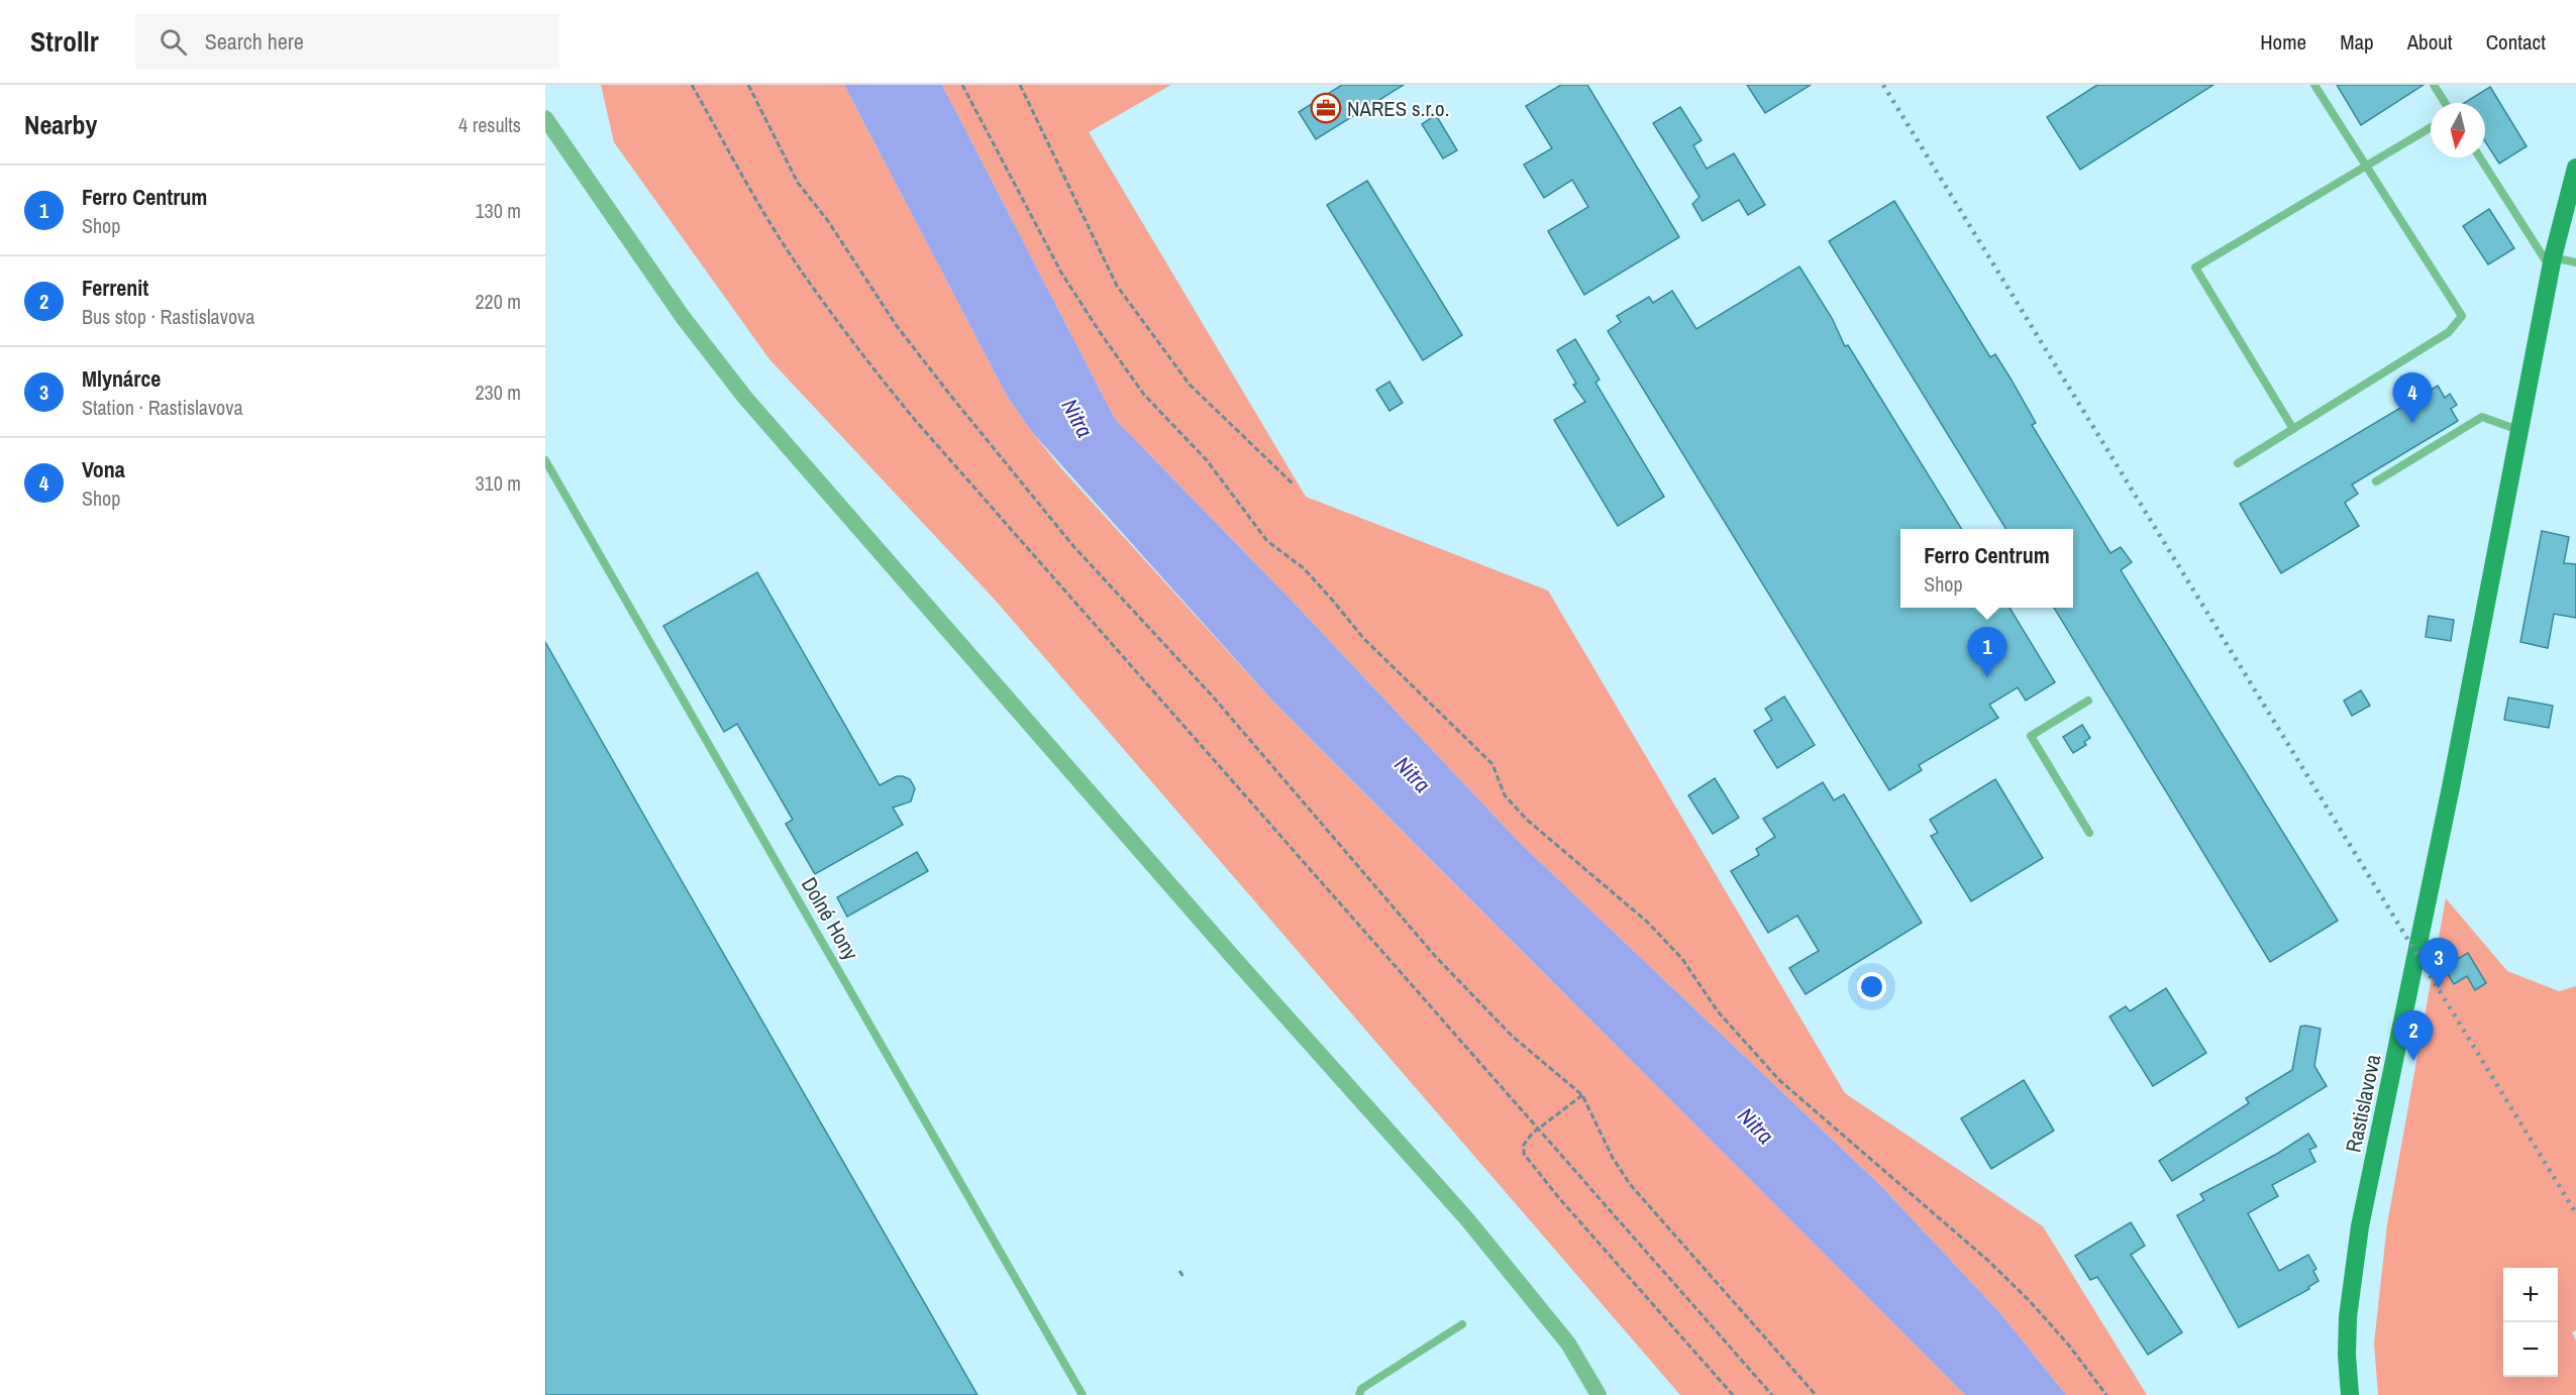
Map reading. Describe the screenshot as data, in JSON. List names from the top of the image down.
{
  "streets": {
    "street": ["Rastislavova"],
    "lane": ["Dolné Hony"]
  },
  "water": ["Nitra"],
  "places": {
    "office": ["NARES s.r.o."]
  },
  "north": "bottom",
  "page": {
    "header": "Strollr",
    "search": "Search here",
    "nav": [
      "Home",
      "Map",
      "About",
      "Contact"
    ],
    "heading": ["Nearby", "4 results"],
    "list": [
      {
        "mark": "1",
        "name": "Ferro Centrum",
        "note": "Shop",
        "value": "130 m"
      },
      {
        "mark": "2",
        "name": "Ferrenit",
        "note": "Bus stop · Rastislavova",
        "value": "220 m"
      },
      {
        "mark": "3",
        "name": "Mlynárce",
        "note": "Station · Rastislavova",
        "value": "230 m"
      },
      {
        "mark": "4",
        "name": "Vona",
        "note": "Shop",
        "value": "310 m"
      }
    ],
    "pins": [
      "4",
      "1",
      "3",
      "2"
    ],
    "popup": ["Ferro Centrum", "Shop"],
    "map_buttons": ["+", "−"]
  }
}
